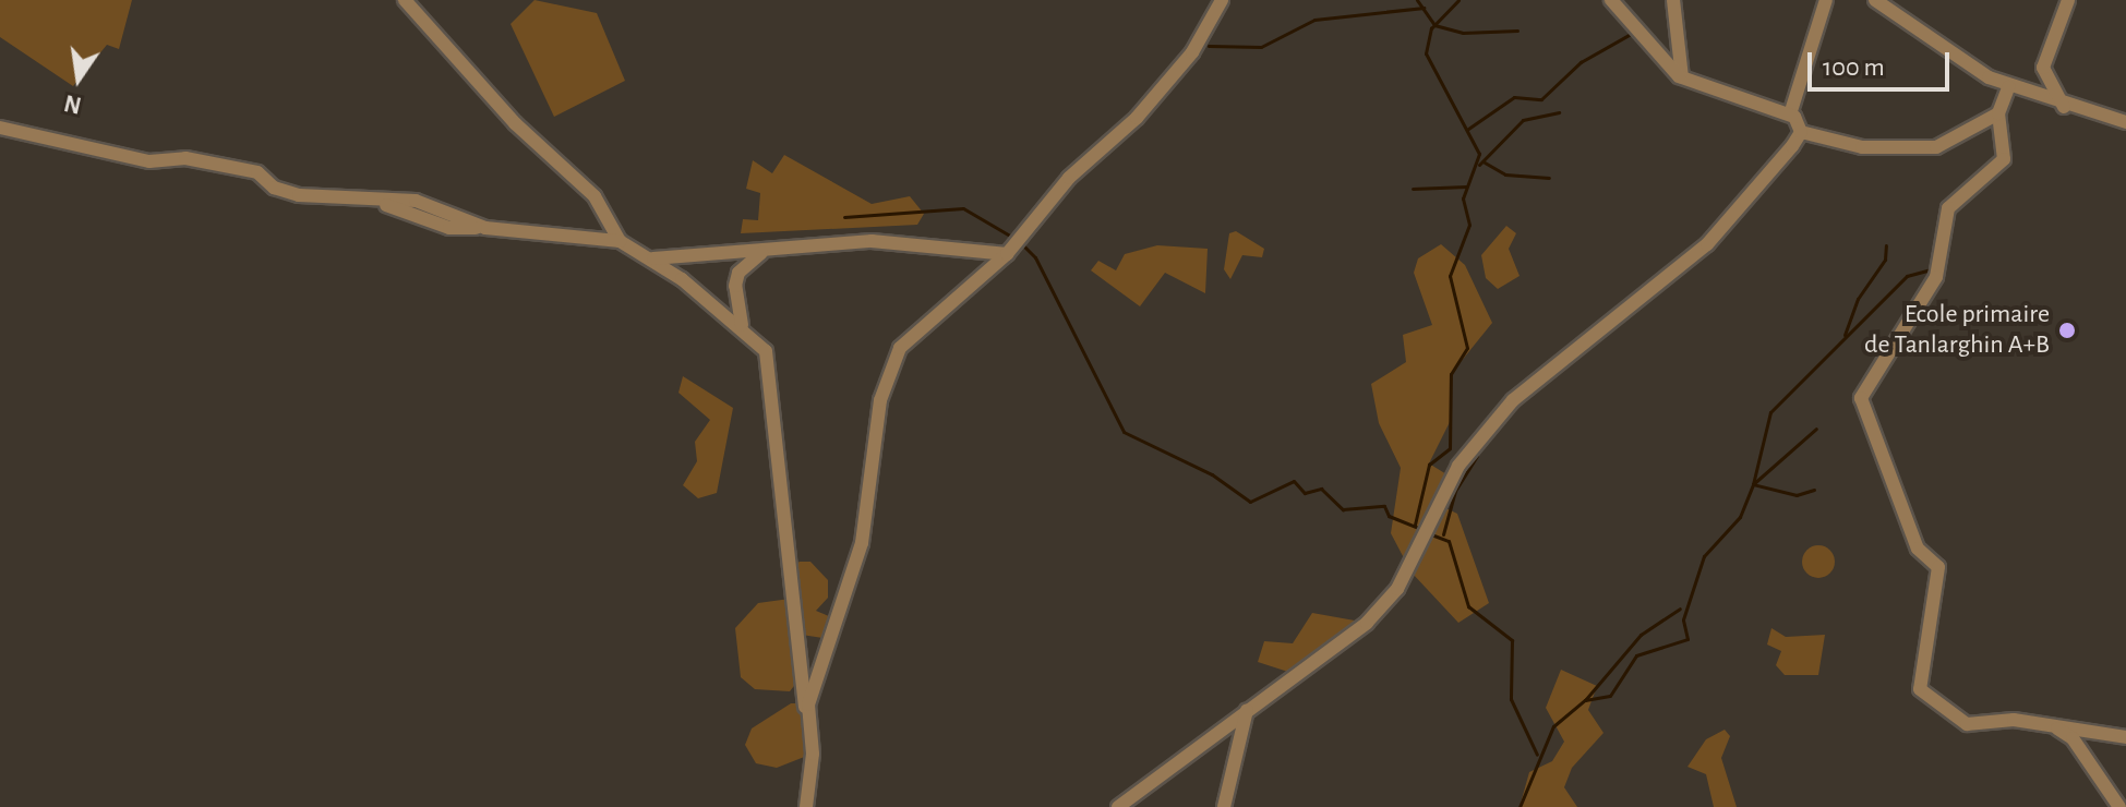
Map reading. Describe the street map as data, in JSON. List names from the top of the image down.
{
  "places": ["Ecole primaire de Tanlarghin A+B"],
  "scale_bar": "100 m",
  "north": "bottom"
}
